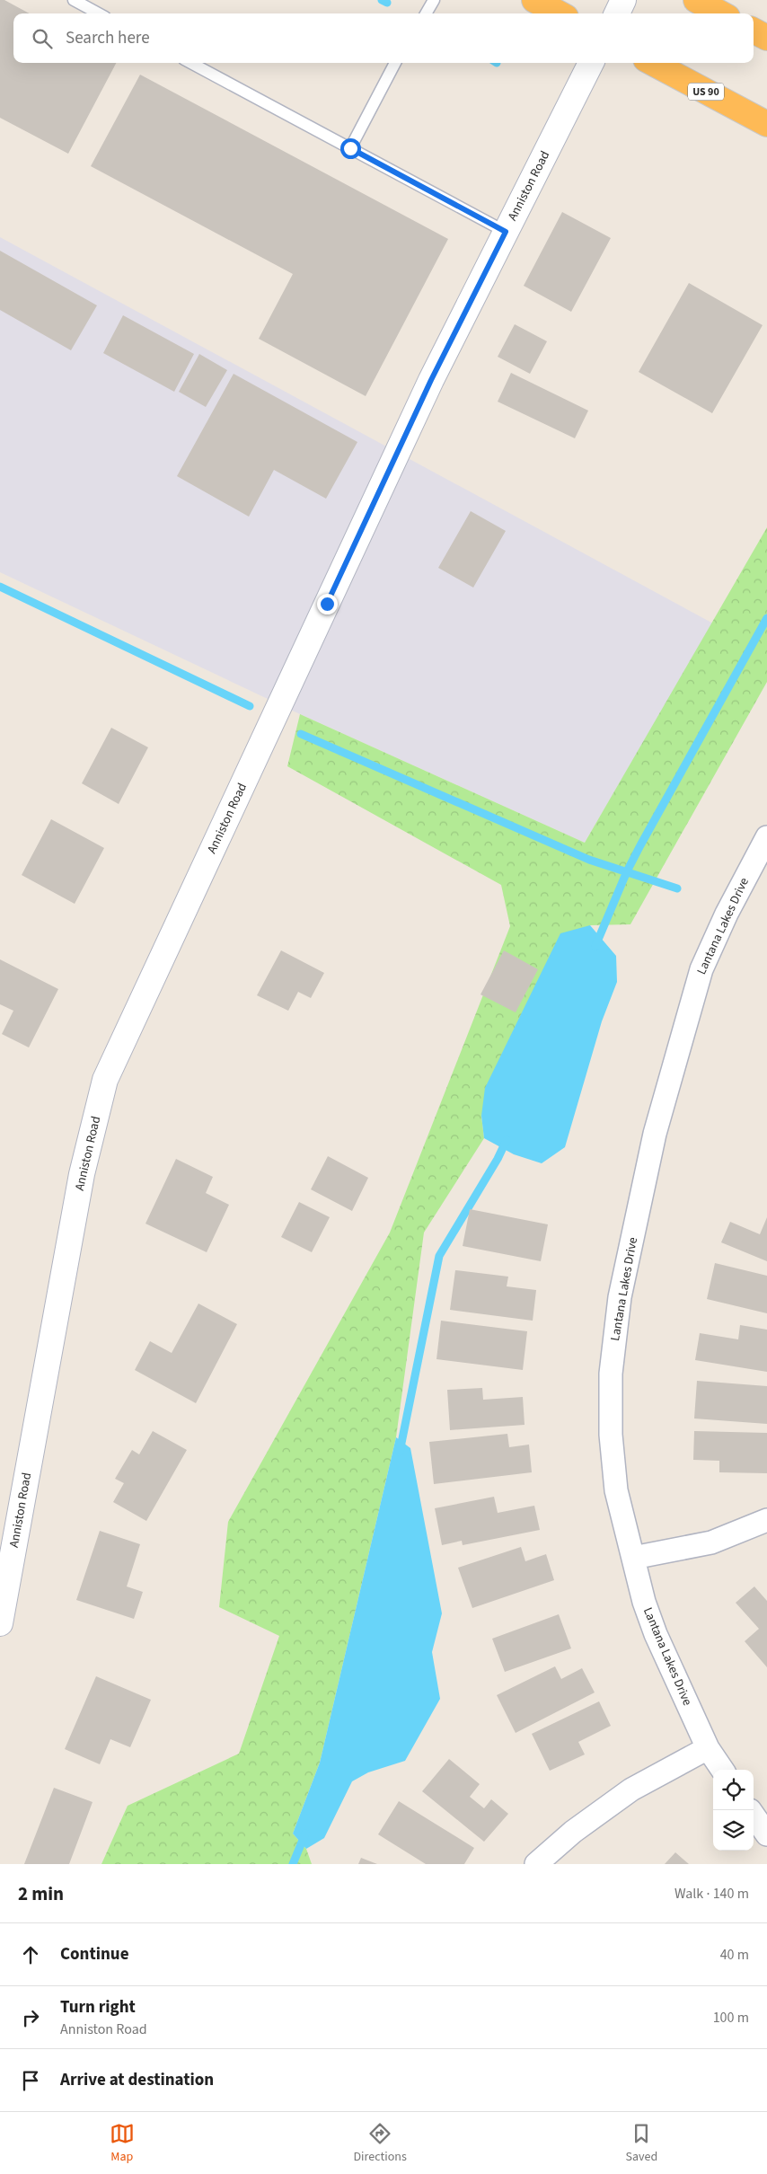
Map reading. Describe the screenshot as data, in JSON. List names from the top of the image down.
{
  "streets": {
    "highway": ["US 90"],
    "street": ["Anniston Road", "Lantana Lakes Drive"]
  },
  "page": {
    "search": "Search here",
    "heading": ["2 min", "Walk · 140 m"],
    "list": [
      ["Continue", "40 m"],
      ["Turn right", "Anniston Road", "100 m"],
      "Arrive at destination"
    ],
    "nav": ["Map", "Directions", "Saved"]
  }
}
